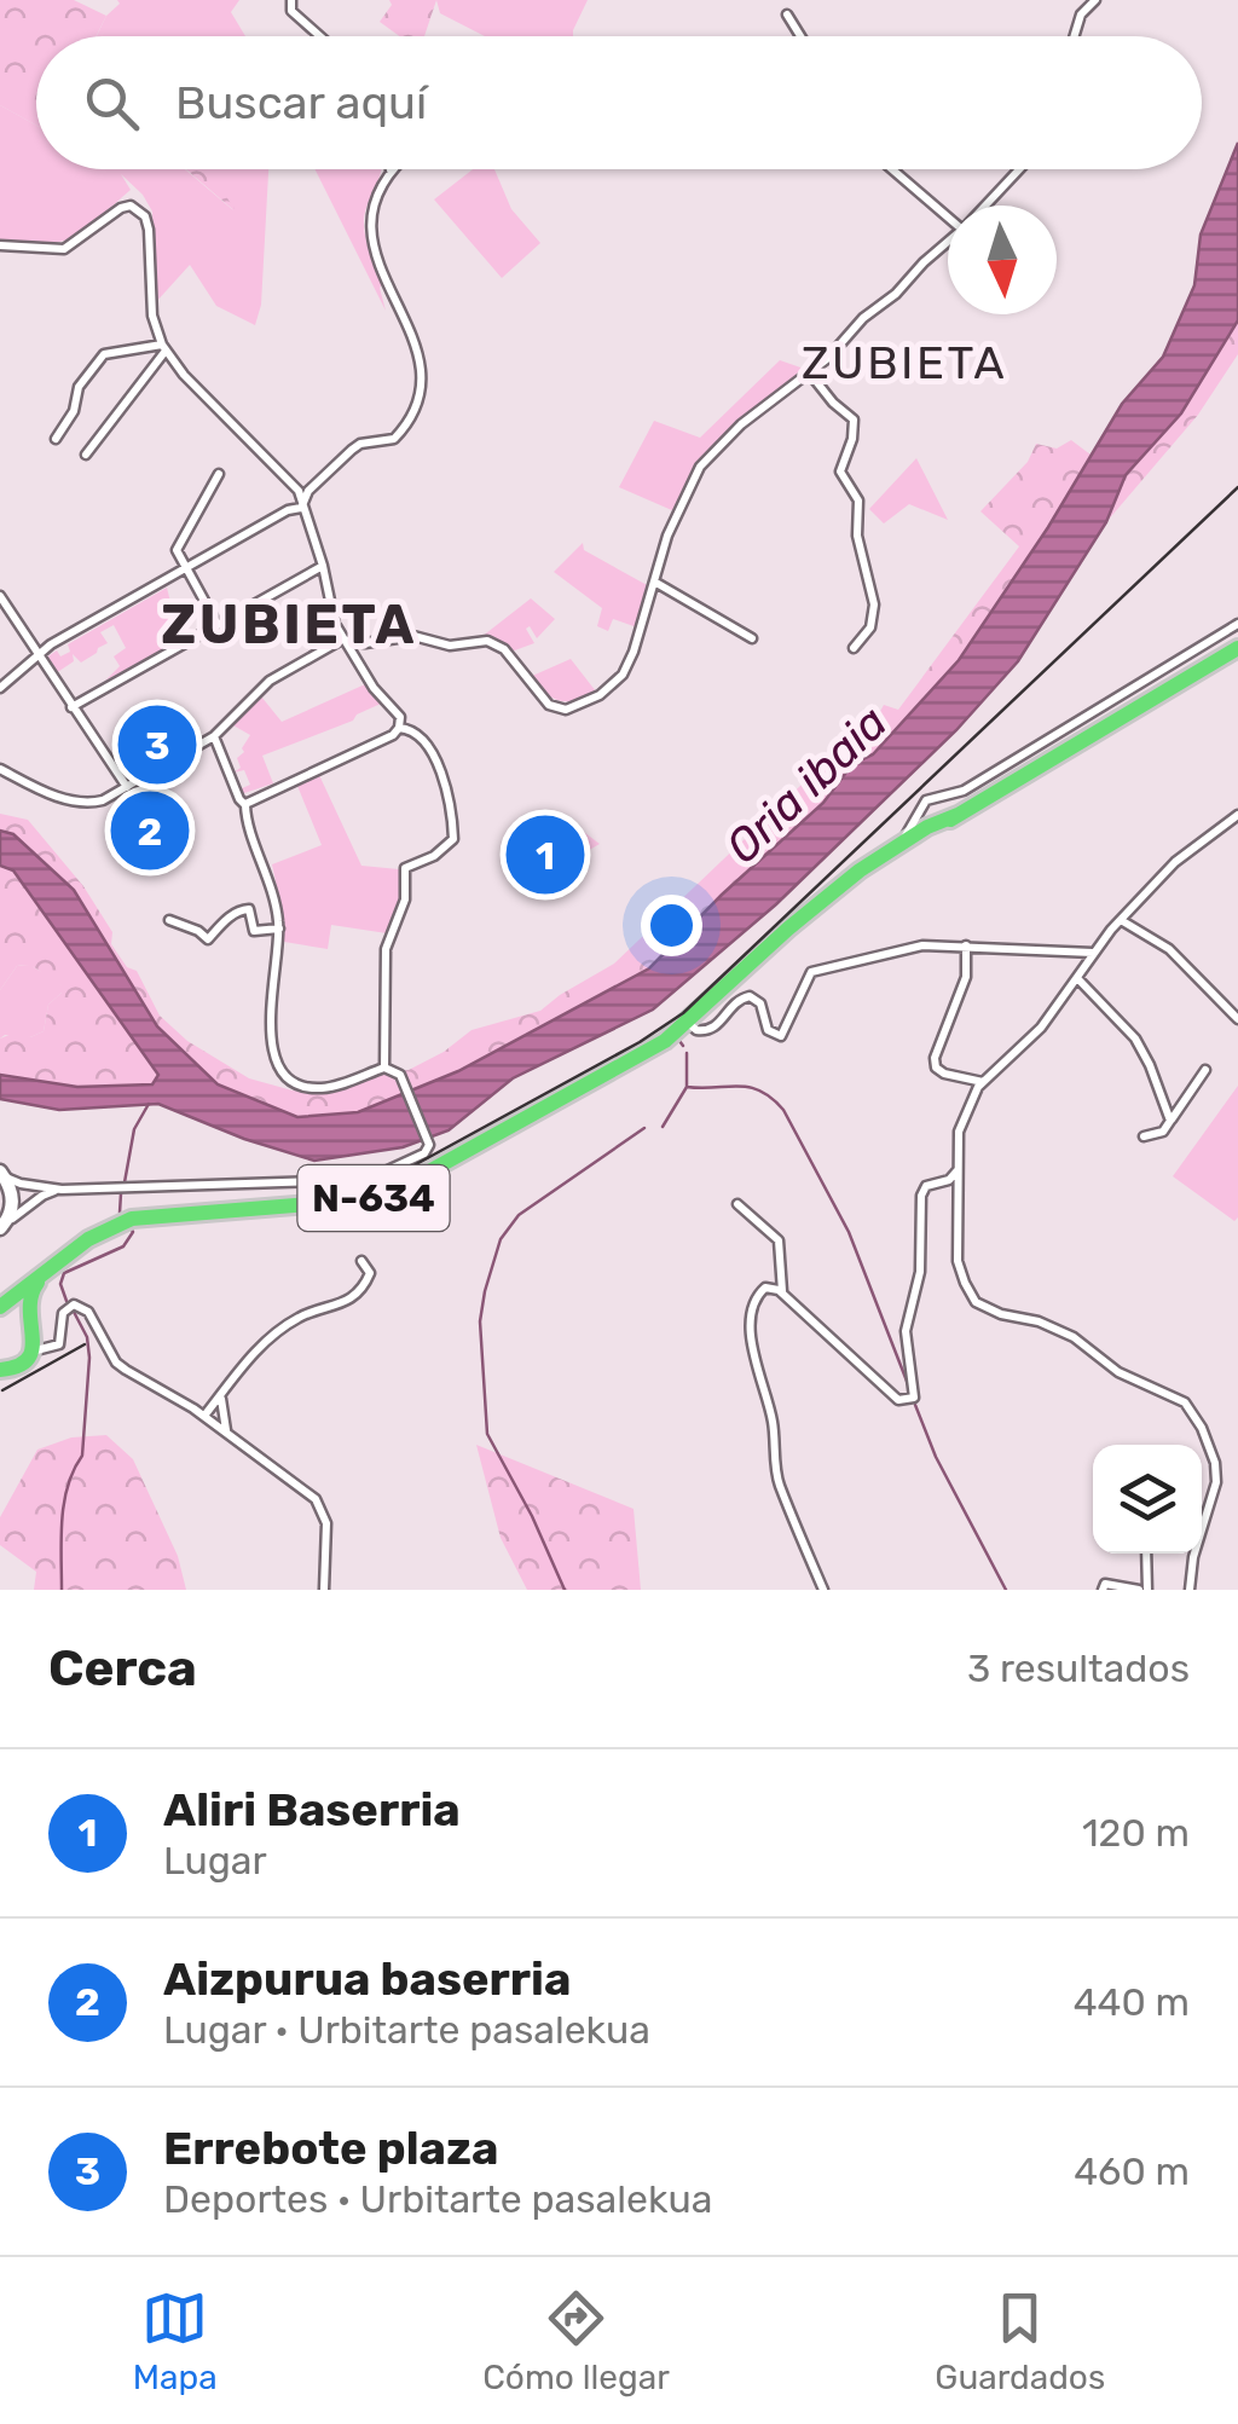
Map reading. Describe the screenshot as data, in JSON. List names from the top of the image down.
{
  "streets": {
    "highway": ["N-634"]
  },
  "districts": ["ZUBIETA", "ZUBIETA"],
  "water": ["Oria ibaia"],
  "north": "bottom",
  "page": {
    "search": "Buscar aquí",
    "pins": ["3", "2", "1"],
    "heading": ["Cerca", "3 resultados"],
    "list": [
      {
        "mark": "1",
        "name": "Aliri Baserria",
        "note": "Lugar",
        "value": "120 m"
      },
      {
        "mark": "2",
        "name": "Aizpurua baserria",
        "note": "Lugar · Urbitarte pasalekua",
        "value": "440 m"
      },
      {
        "mark": "3",
        "name": "Errebote plaza",
        "note": "Deportes · Urbitarte pasalekua",
        "value": "460 m"
      }
    ],
    "nav": ["Mapa", "Cómo llegar", "Guardados"]
  }
}
